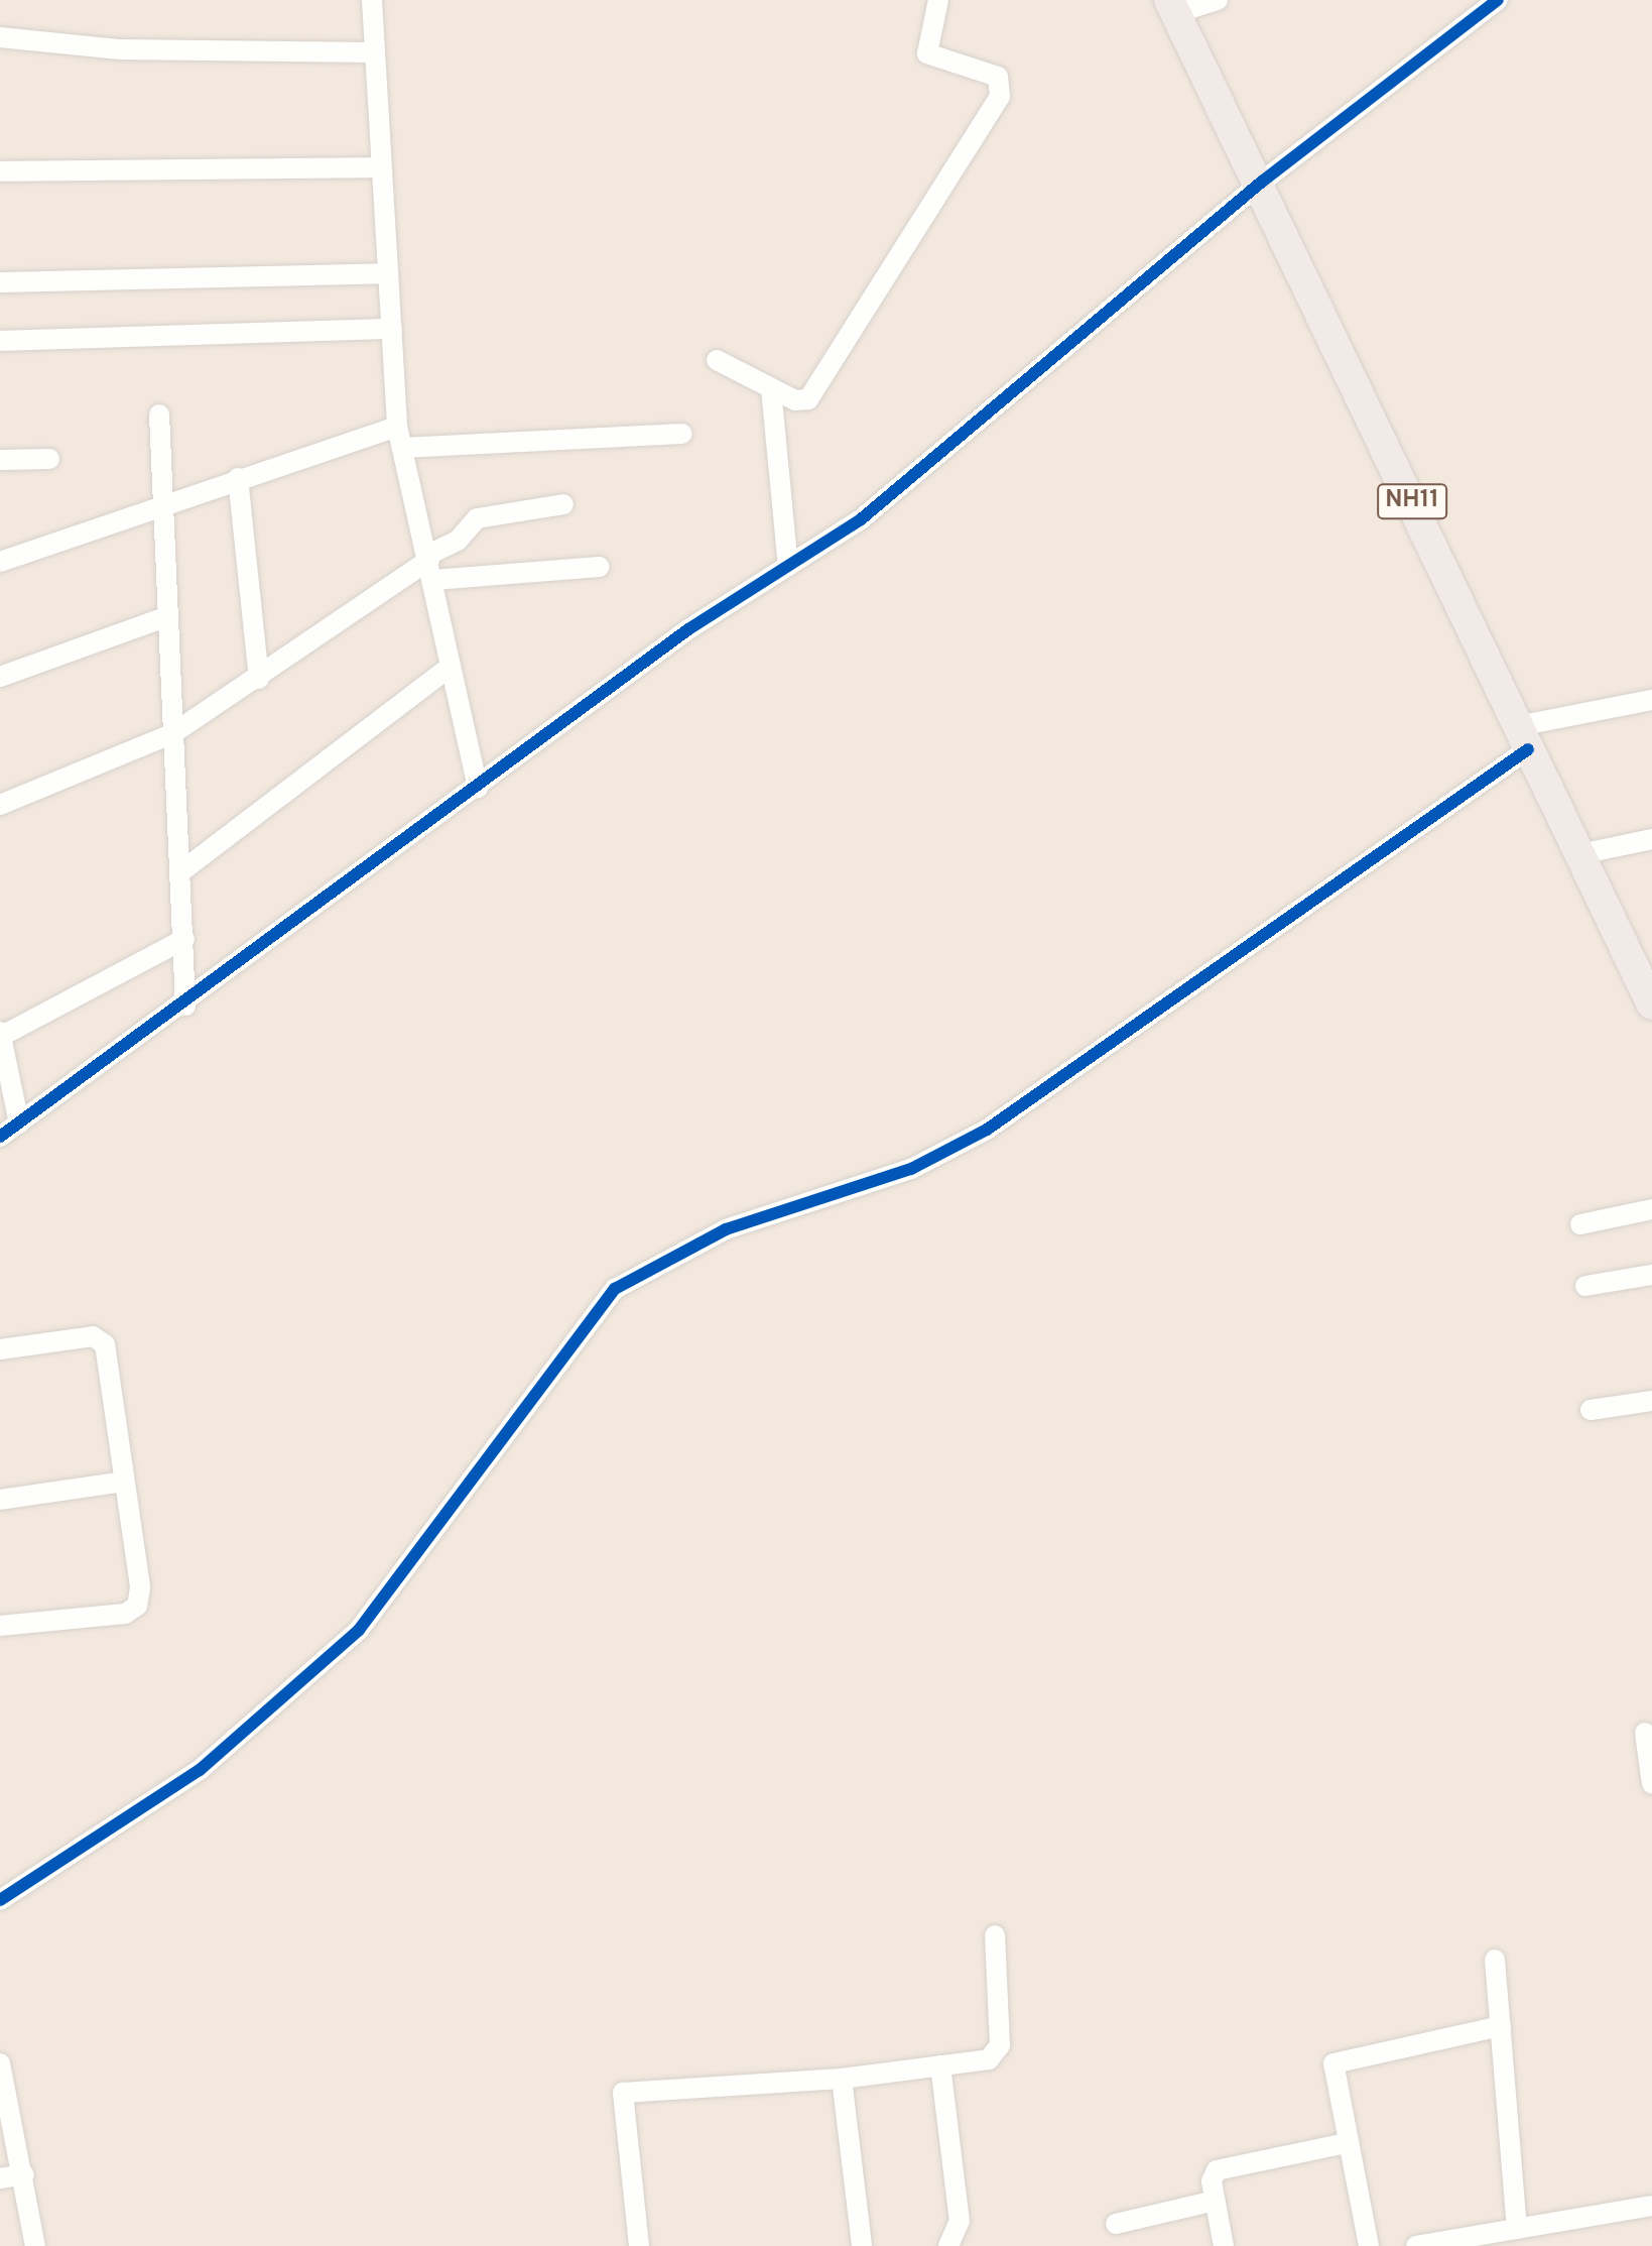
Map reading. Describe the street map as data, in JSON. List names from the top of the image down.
{
  "streets": {
    "highway": ["NH11"]
  }
}
